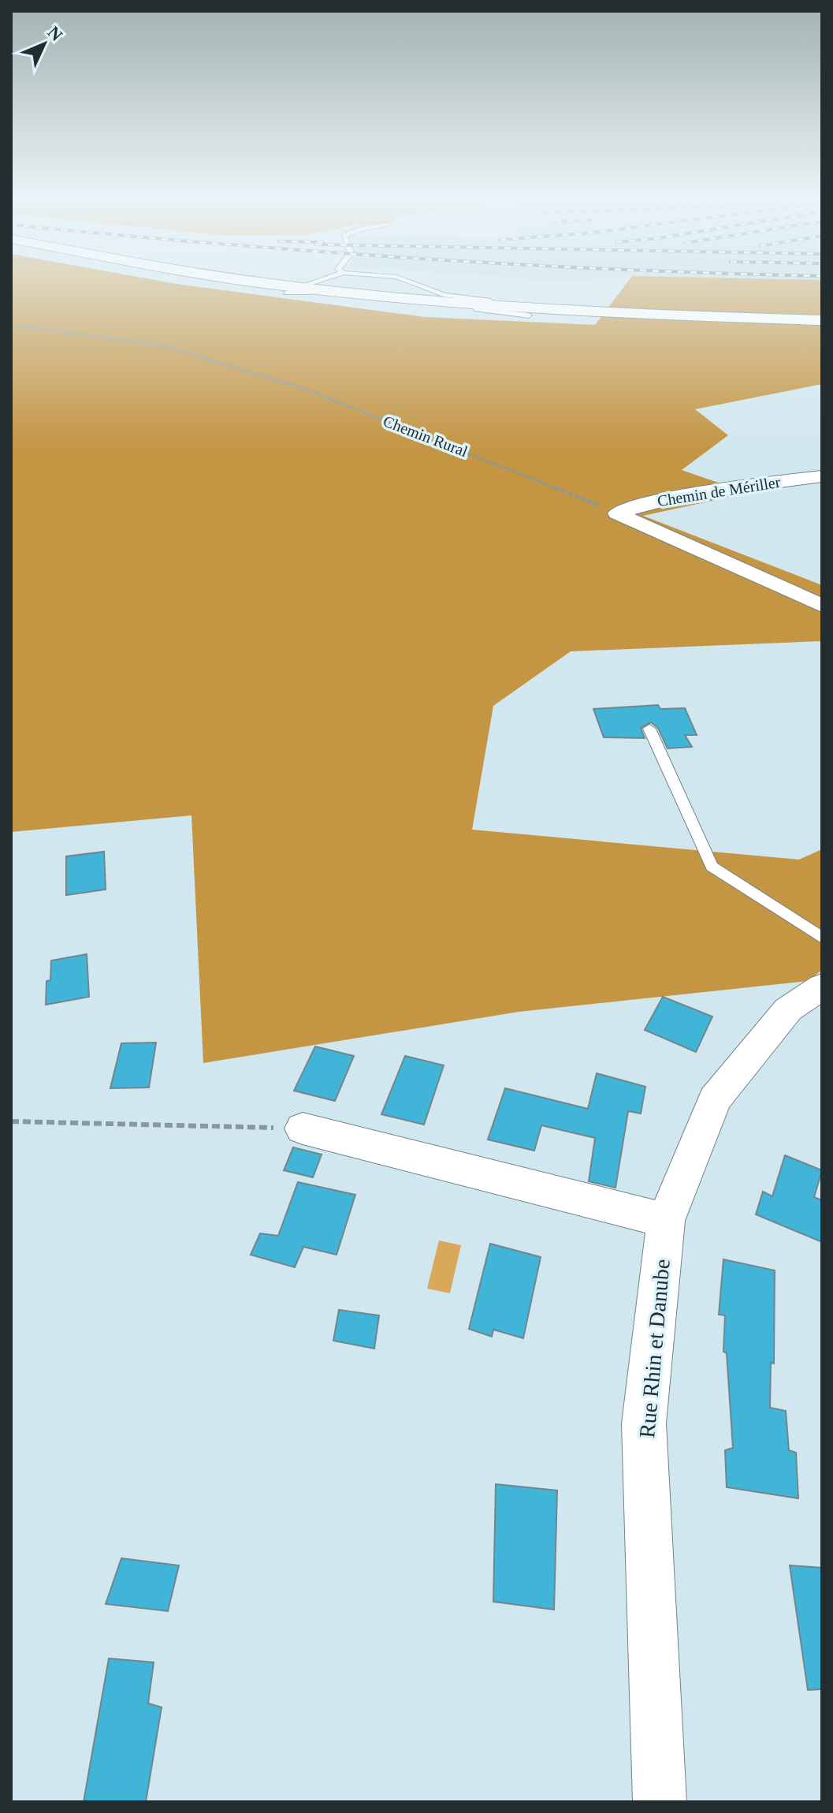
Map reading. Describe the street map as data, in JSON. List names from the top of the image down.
{
  "streets": {
    "street": ["Chemin de Mériller", "Rue Rhin et Danube"],
    "path": ["Chemin Rural"]
  },
  "crossings": [
    ["Chemin Rural", "Chemin de Mériller"]
  ],
  "north": "top right"
}
